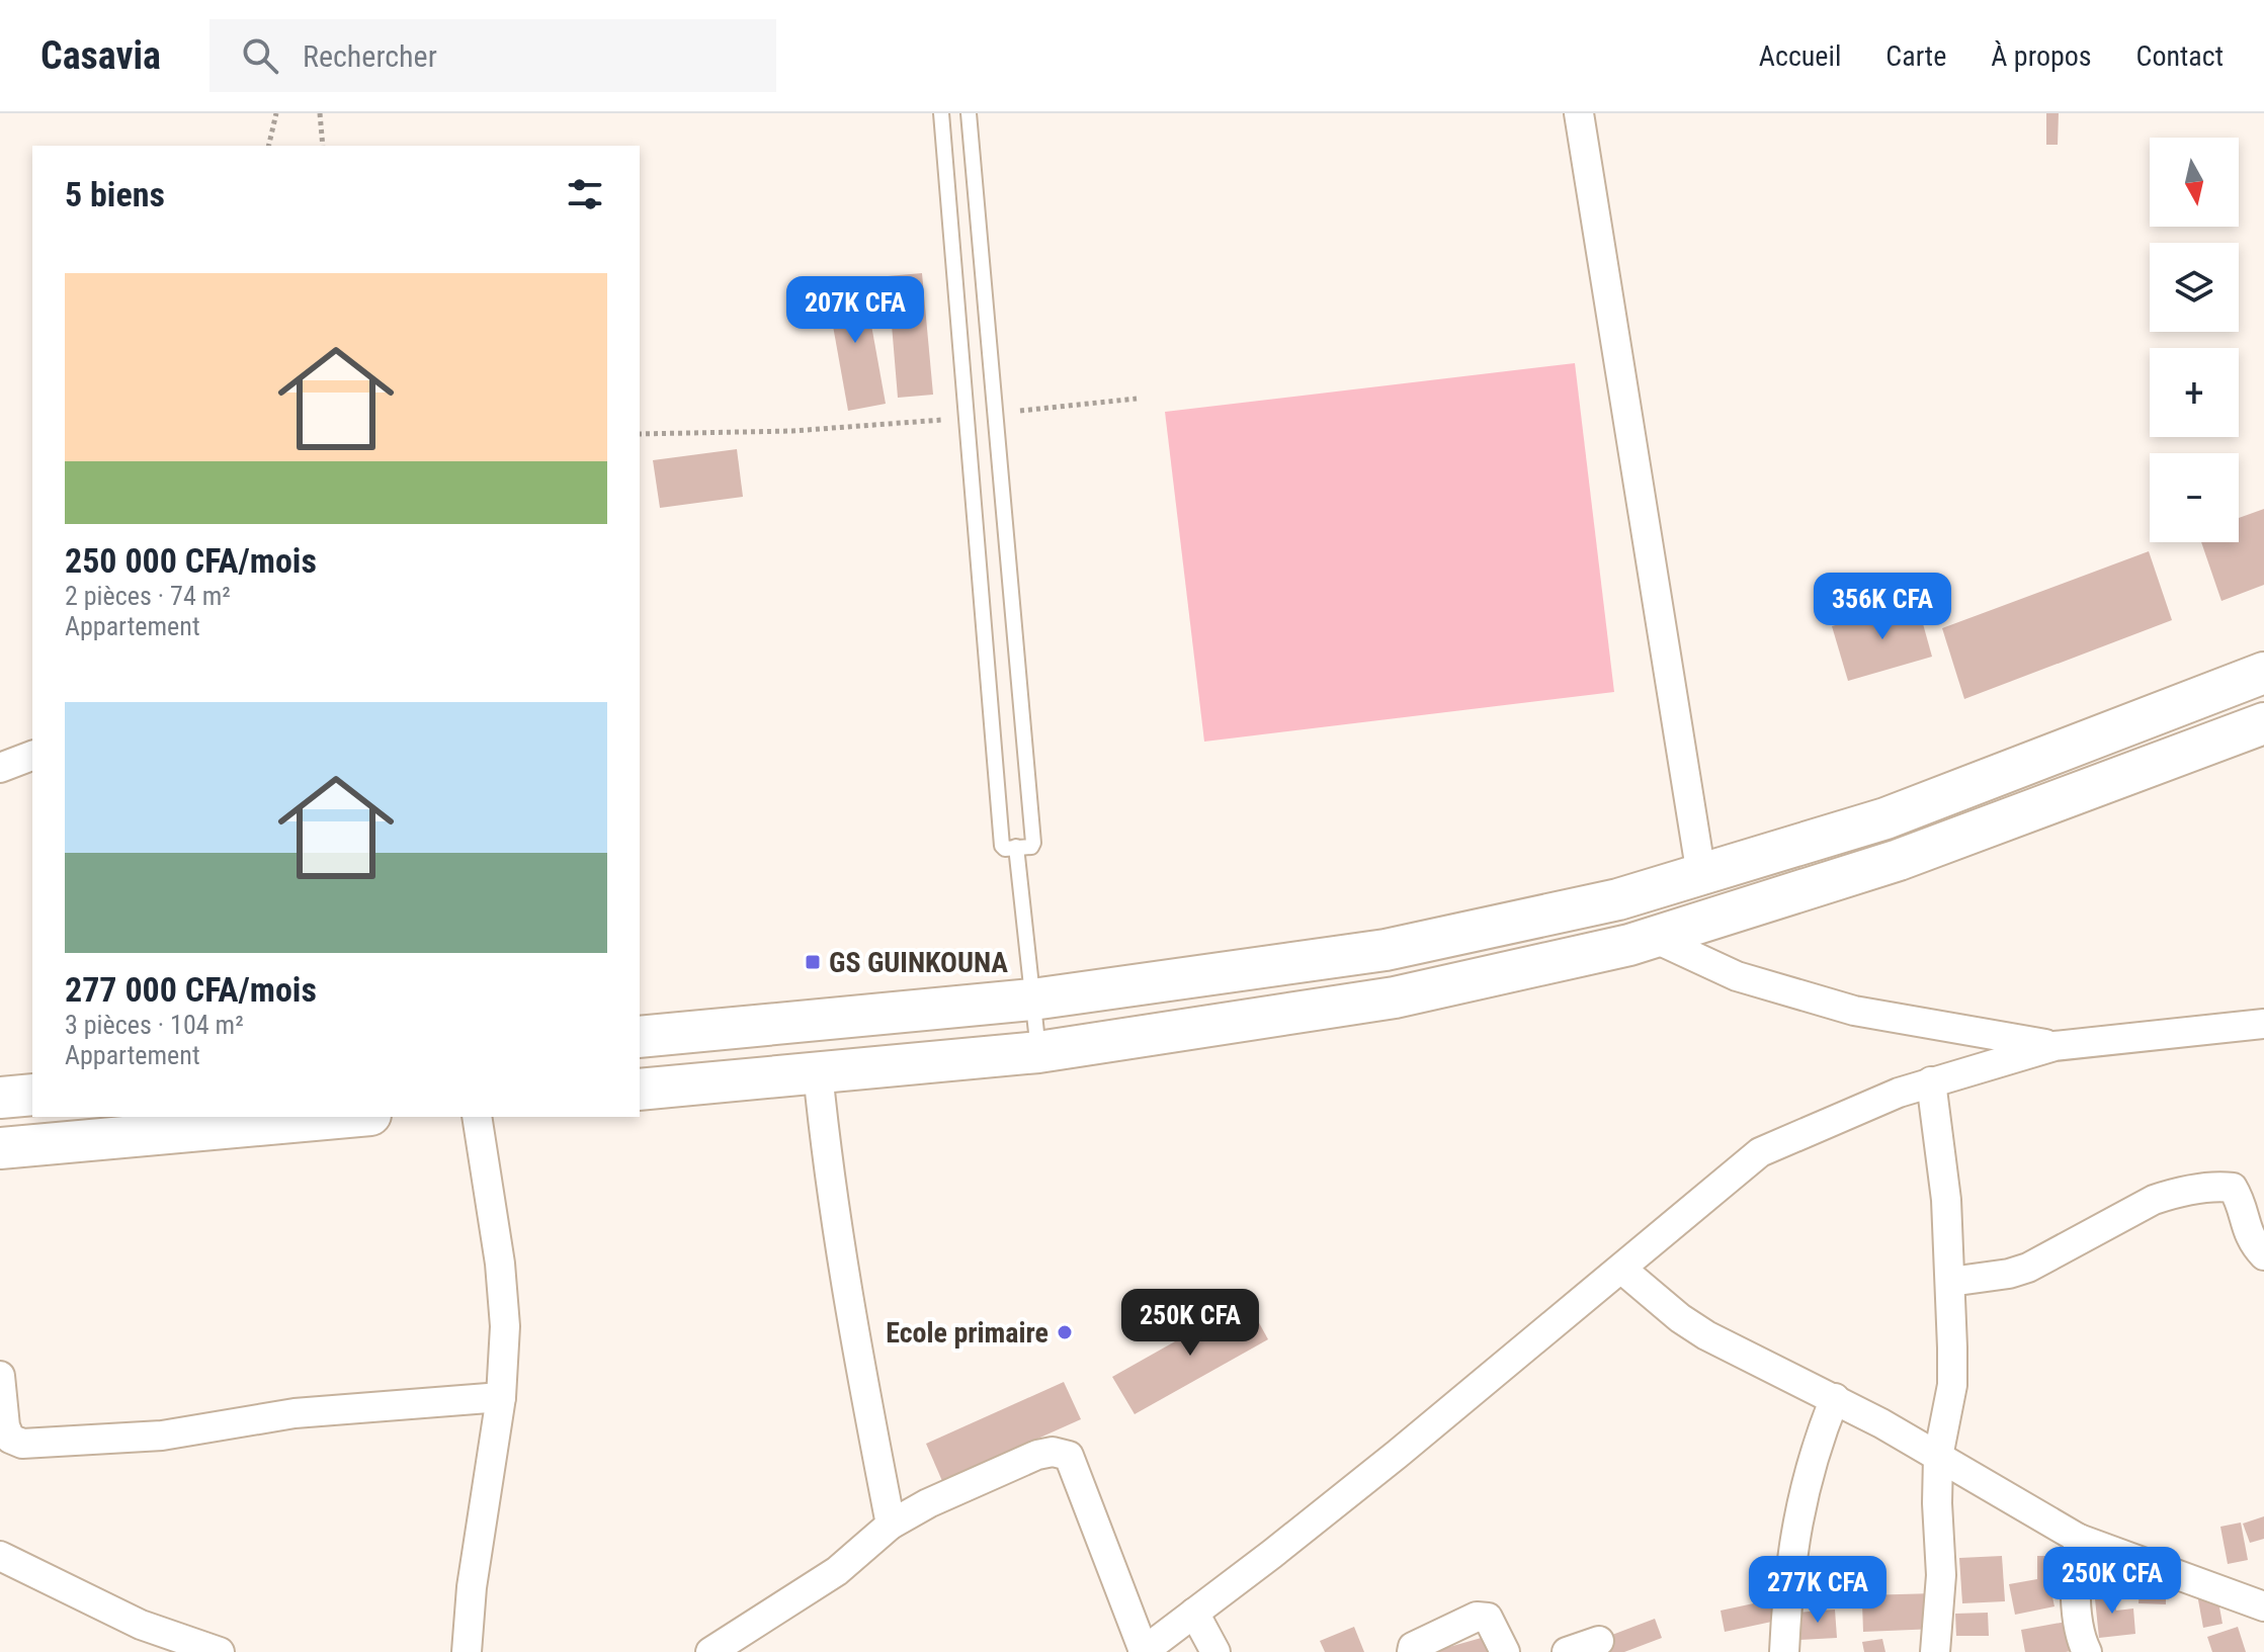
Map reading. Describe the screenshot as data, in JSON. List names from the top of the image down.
{
  "places": {
    "transit": ["GS GUINKOUNA"],
    "other": ["Ecole primaire"]
  },
  "north": "bottom",
  "page": {
    "header": "Casavia",
    "search": "Rechercher",
    "nav": [
      "Accueil",
      "Carte",
      "À propos",
      "Contact"
    ],
    "map_buttons": ["+", "−"],
    "heading": "5 biens",
    "list": [
      {
        "name": "250 000 CFA/mois",
        "note": "2 pièces · 74 m² · Appartement"
      },
      {
        "name": "277 000 CFA/mois",
        "note": "3 pièces · 104 m² · Appartement"
      }
    ],
    "price": [
      "207K CFA",
      "356K CFA",
      "250K CFA",
      "250K CFA",
      "277K CFA"
    ]
  }
}
